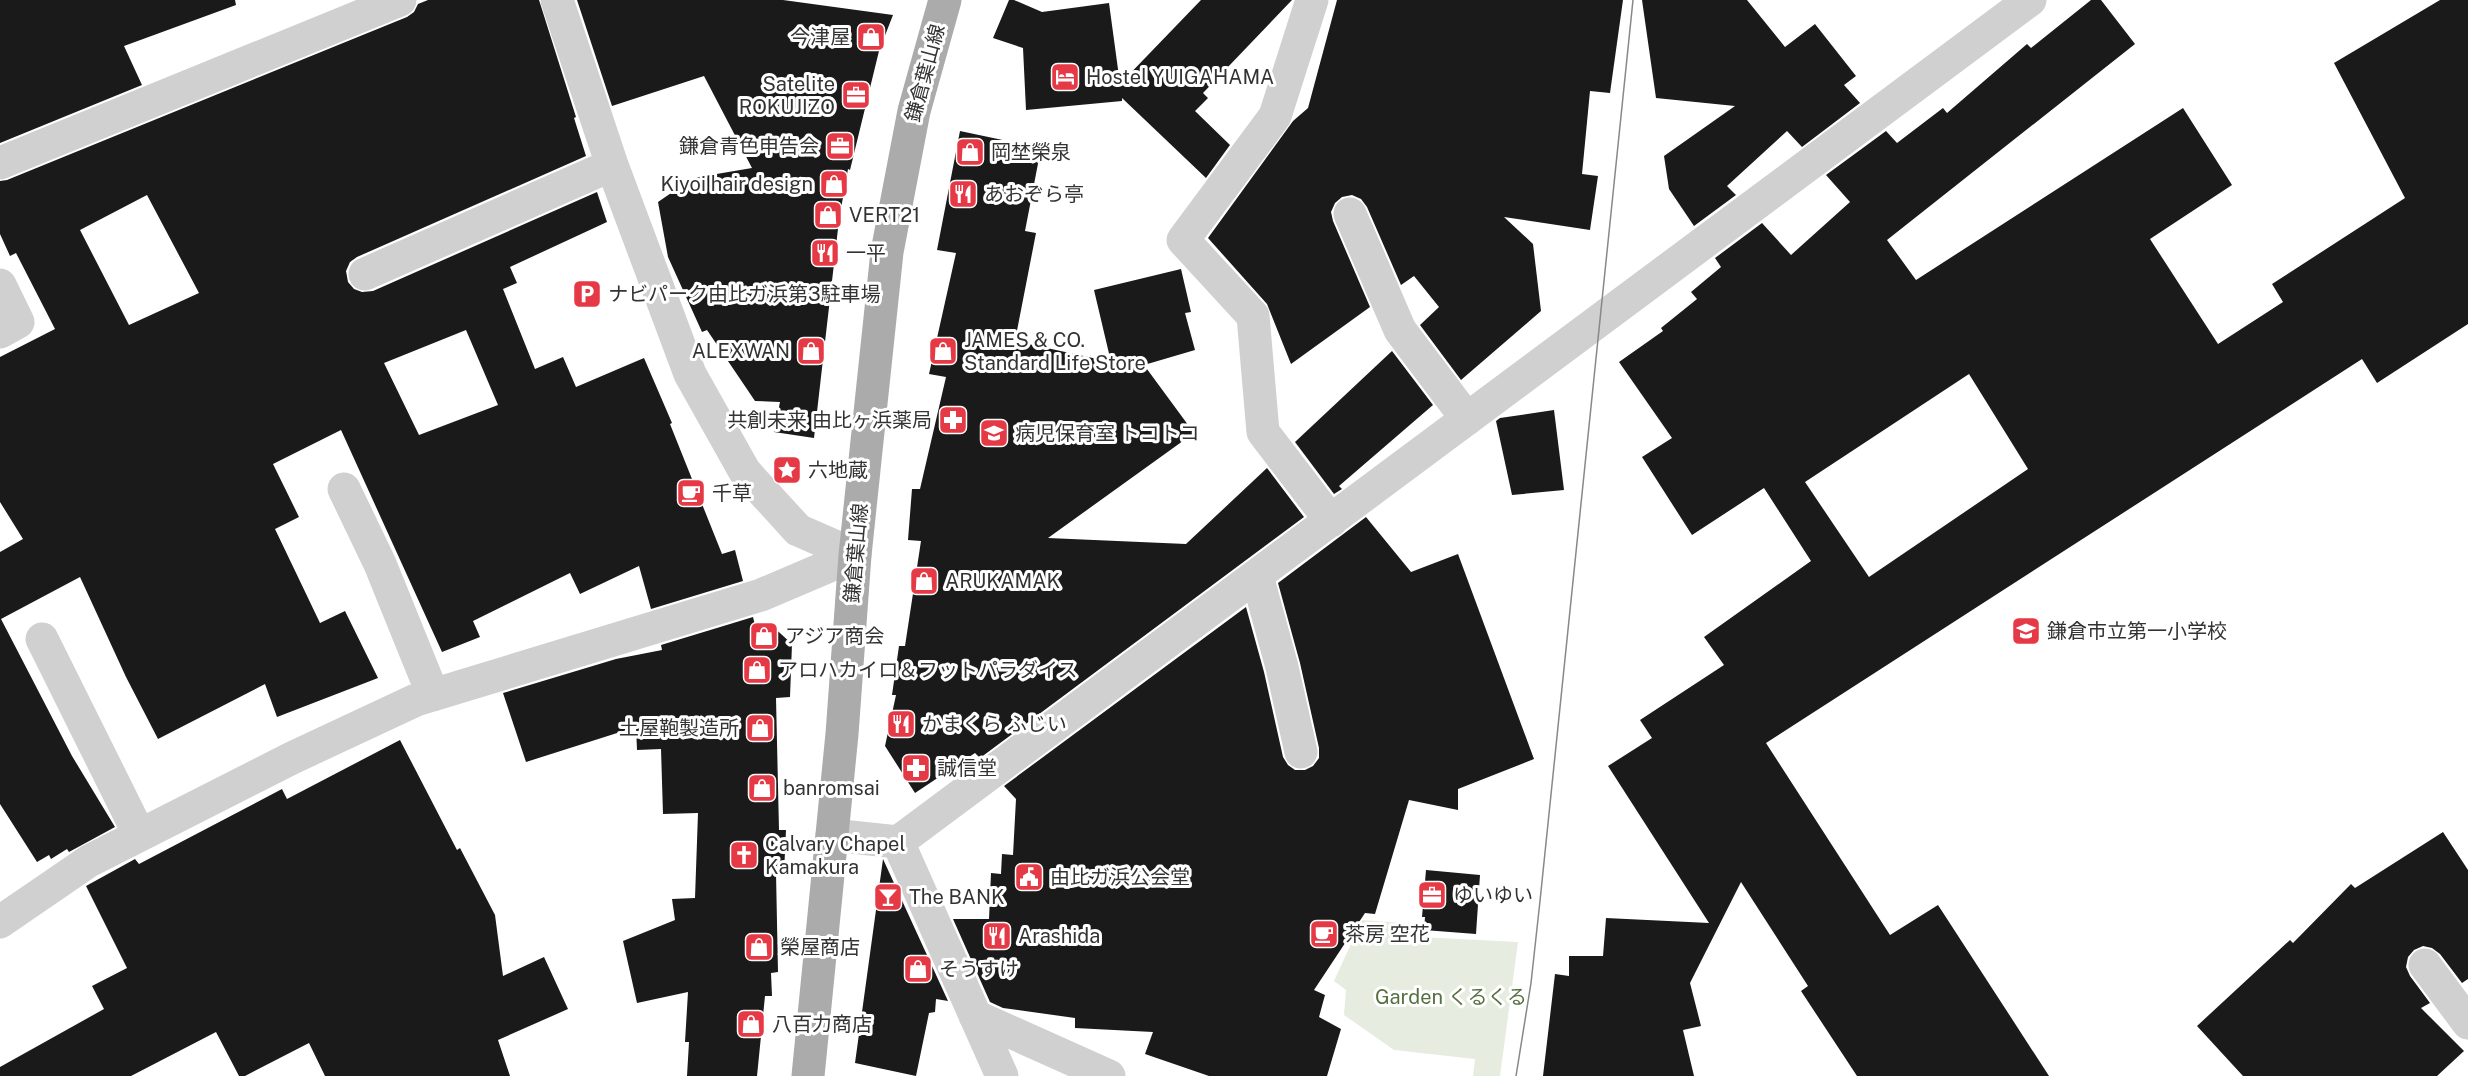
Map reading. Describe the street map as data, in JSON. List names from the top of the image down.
{
  "streets": {
    "main road": ["鎌倉葉山線"]
  },
  "parks": ["Garden くるくる"],
  "places": {
    "shop": [
      "今津屋",
      "岡埜榮泉",
      "Kiyoi hair design",
      "VERT21",
      "ALEXWAN",
      "JAMES & CO. Standard Life Store",
      "ARUKAMAK",
      "アジア商会",
      "アロハカイロ＆フットパラダイス",
      "土屋鞄製造所",
      "banromsai",
      "榮屋商店",
      "そうすけ",
      "八百力商店"
    ],
    "hotel": ["Hostel YUIGAHAMA"],
    "office": ["Satelite ROKUJIZO", "鎌倉青色申告会", "ゆいゆい"],
    "restaurant": [
      "あおぞら亭",
      "一平",
      "かまくら ふじい",
      "Arashida"
    ],
    "parking": ["ナビパーク由比ガ浜第3駐車場"],
    "pharmacy": ["共創未来 由比ヶ浜薬局", "誠信堂"],
    "school or university": ["病児保育室 トコトコ", "鎌倉市立第一小学校"],
    "place": ["六地蔵"],
    "cafe": ["千草", "茶房 空花"],
    "church": ["Calvary Chapel Kamakura"],
    "public building": ["由比ガ浜公会堂"],
    "bar": ["The BANK"]
  }
}
